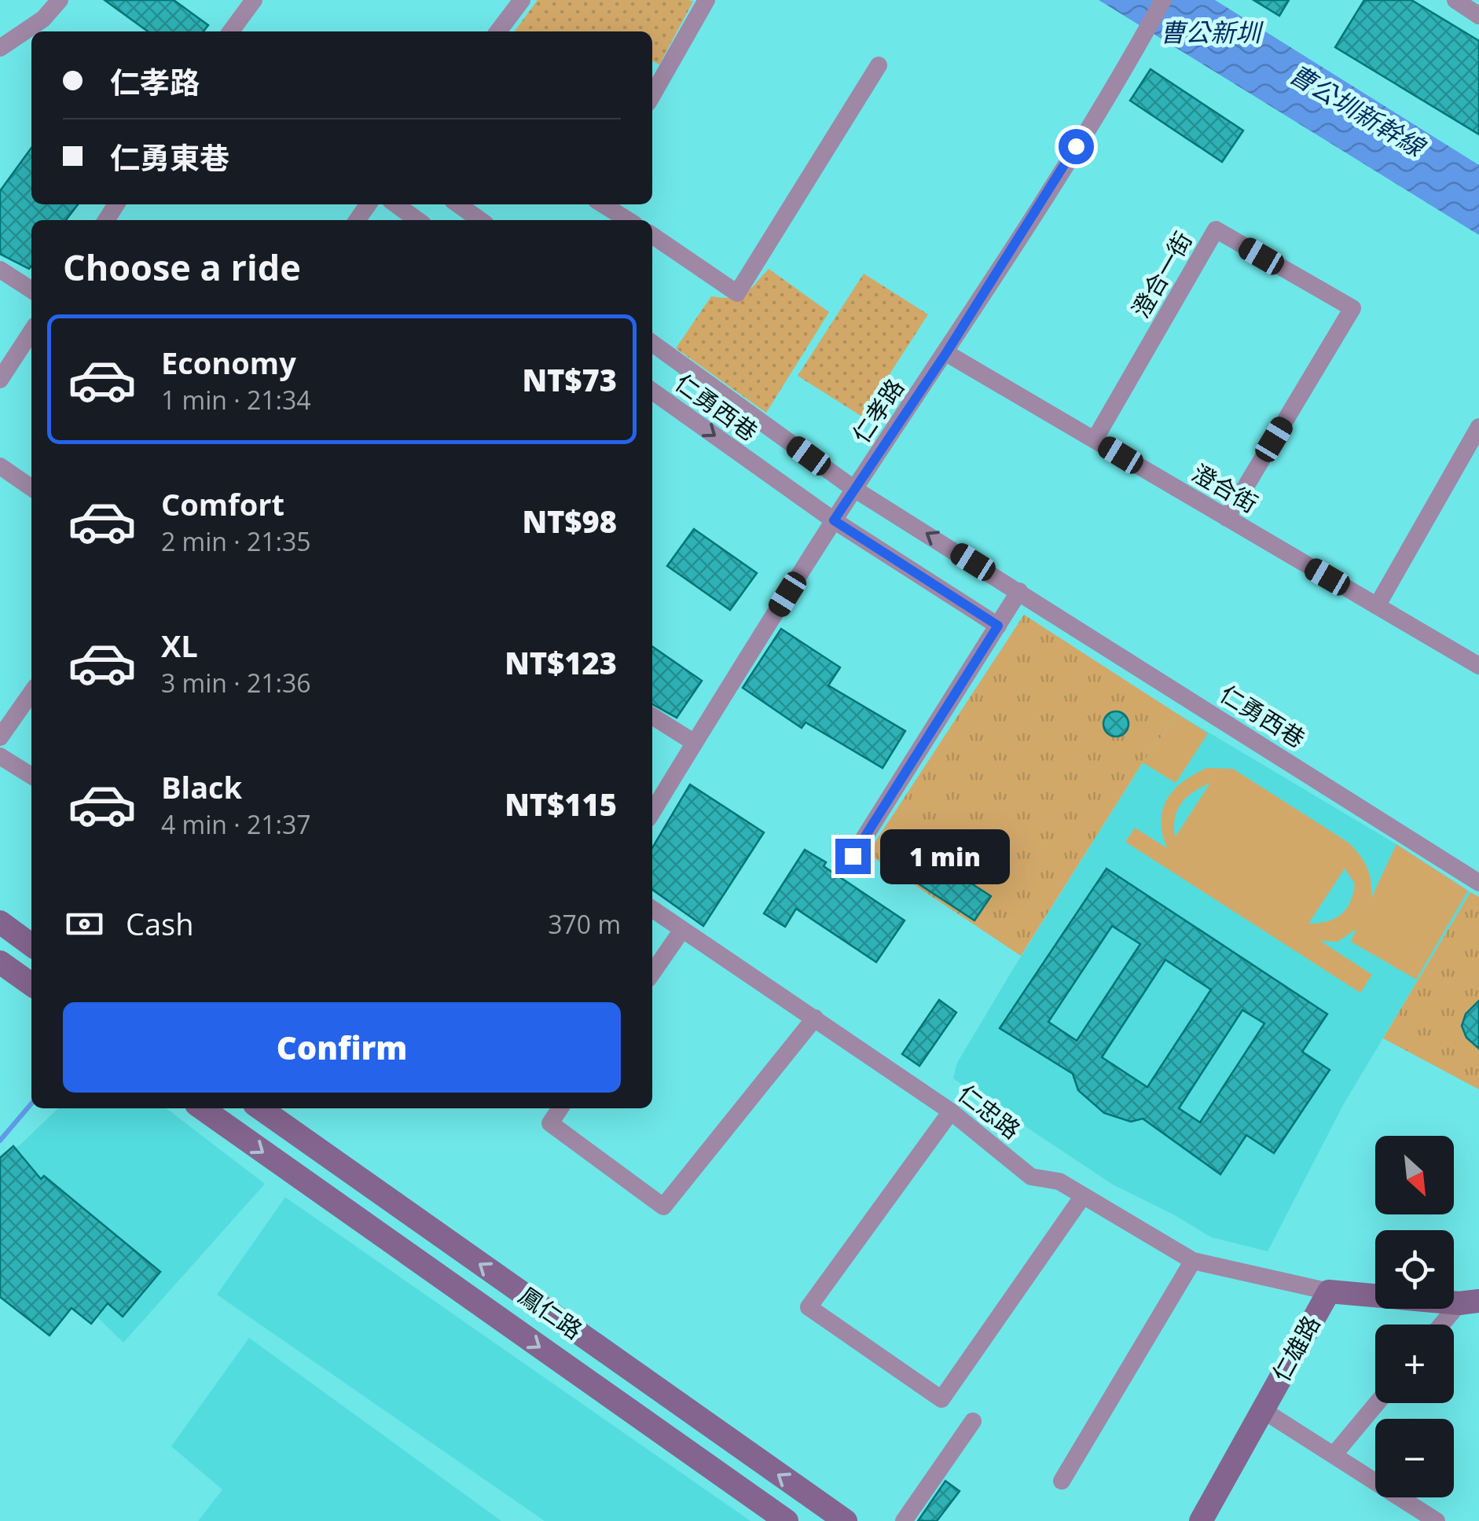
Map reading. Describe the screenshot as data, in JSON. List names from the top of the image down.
{
  "streets": {
    "main road": ["鳳仁路", "仁雄路"],
    "street": [
      "澄合一街",
      "仁勇西巷",
      "仁孝路",
      "澄合街",
      "仁忠路"
    ]
  },
  "crossings": [
    ["澄合一街", "澄合街"],
    ["仁勇西巷", "仁孝路"],
    ["仁孝路", "澄合街"],
    ["仁忠路", "仁雄路"]
  ],
  "water": ["曹公新圳", "曹公圳新幹線"],
  "north": "bottom right",
  "page": {
    "banner": ["仁孝路", "仁勇東巷"],
    "heading": "Choose a ride",
    "list": [
      {
        "name": "Economy",
        "note": "1 min · 21:34",
        "value": "NT$73"
      },
      {
        "name": "Comfort",
        "note": "2 min · 21:35",
        "value": "NT$98"
      },
      {
        "name": "XL",
        "note": "3 min · 21:36",
        "value": "NT$123"
      },
      {
        "name": "Black",
        "note": "4 min · 21:37",
        "value": "NT$115"
      }
    ],
    "bubble": "1 min",
    "pay": ["Cash", "370 m"],
    "buttons": "Confirm",
    "map_buttons": ["+", "−"]
  }
}
